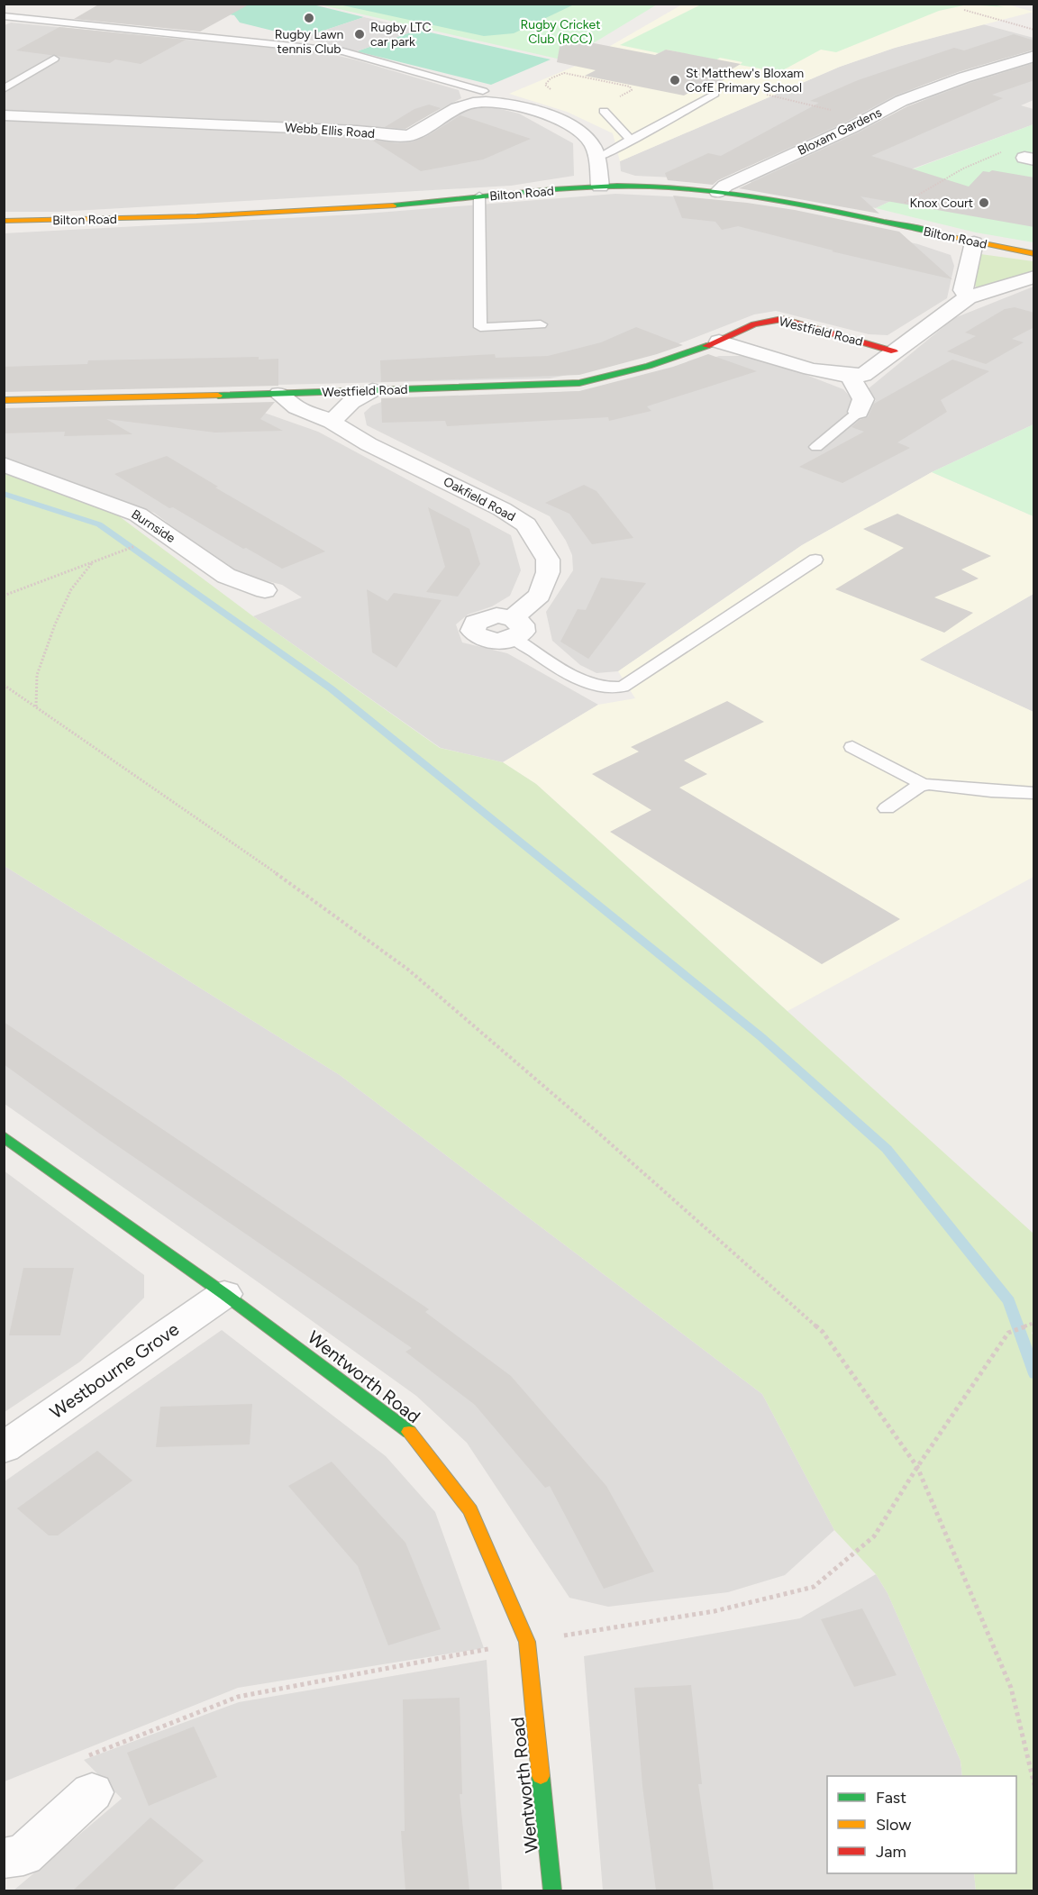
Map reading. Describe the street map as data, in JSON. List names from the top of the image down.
{
  "streets": {
    "street": [
      "Webb Ellis Road",
      "Bloxam Gardens",
      "Bilton Road",
      "Westfield Road",
      "Oakfield Road",
      "Burnside",
      "Westbourne Grove",
      "Wentworth Road"
    ]
  },
  "crossings": [
    ["Webb Ellis Road", "Bilton Road"],
    ["Bloxam Gardens", "Bilton Road"],
    ["Westfield Road", "Oakfield Road"],
    ["Westbourne Grove", "Wentworth Road"]
  ],
  "parks": ["Rugby Cricket Club (RCC)"],
  "places": [
    "Rugby Lawn tennis Club",
    "Rugby LTC car park",
    "St Matthew's Bloxam CofE Primary School",
    "Knox Court"
  ],
  "legend": ["Fast", "Slow", "Jam"]
}
